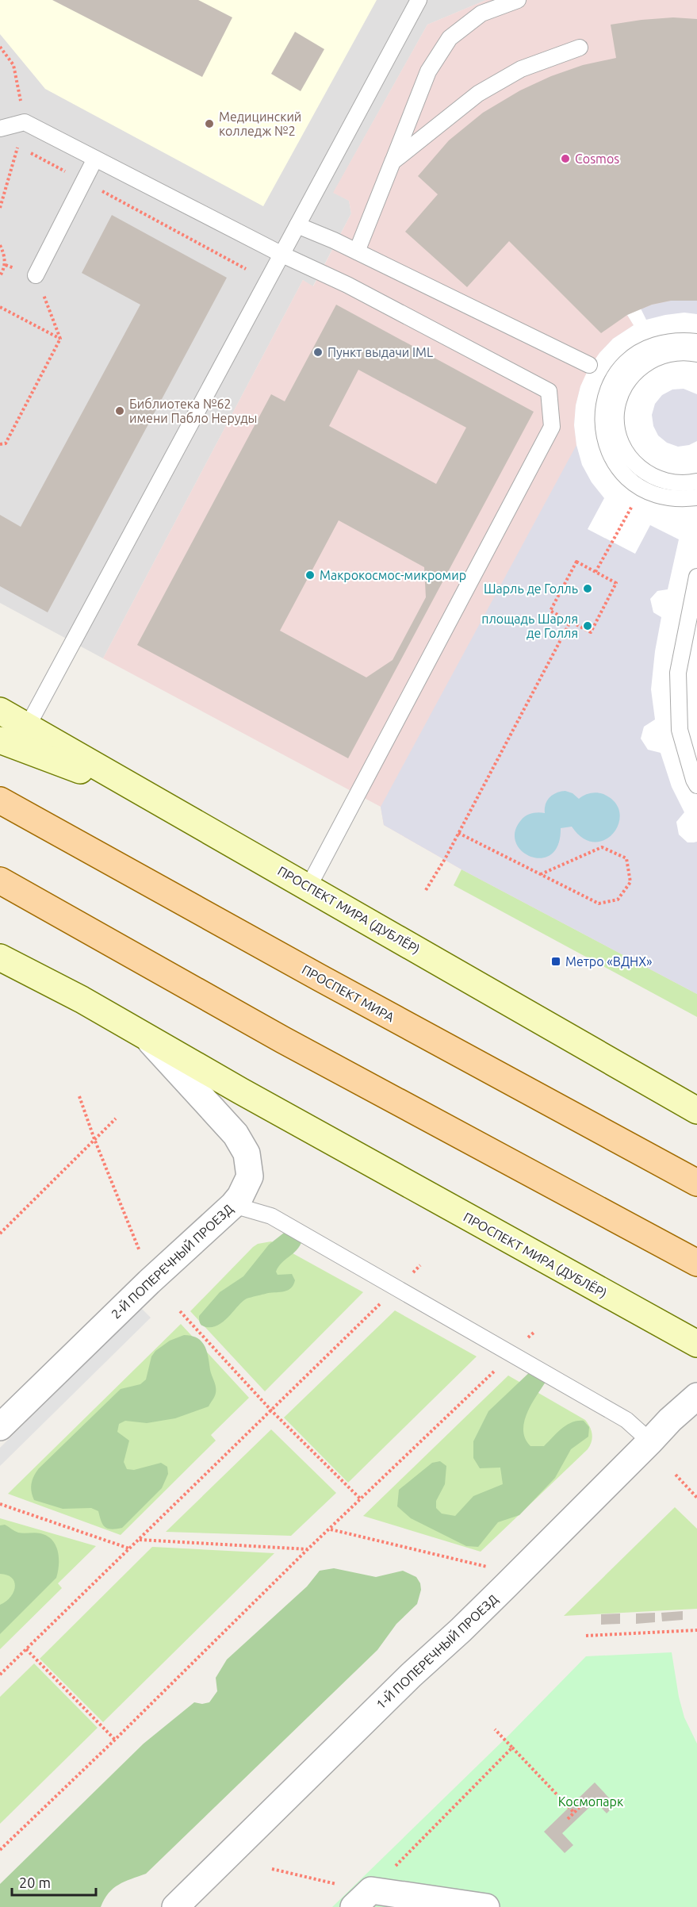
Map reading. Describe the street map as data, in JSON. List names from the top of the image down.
{
  "streets": {
    "main road": ["ПРОСПЕКТ МИРА (ДУБЛЁР)", "ПРОСПЕКТ МИРА"],
    "street": ["2-Й ПОПЕРЕЧНЫЙ ПРОЕЗД", "1-Й ПОПЕРЕЧНЫЙ ПРОЕЗД"]
  },
  "crossings": [
    ["ПРОСПЕКТ МИРА (ДУБЛЁР)", "2-Й ПОПЕРЕЧНЫЙ ПРОЕЗД"]
  ],
  "parks": ["Космопарк"],
  "places": {
    "other": [
      "Медицинский колледж №2",
      "Cosmos",
      "Пункт выдачи IML",
      "Библиотека №62 имени Пабло Неруды",
      "Макрокосмос-микромир",
      "Шарль де Голль",
      "площадь Шарля де Голля"
    ],
    "transit": ["Метро «ВДНХ»"]
  },
  "scale_bar": "20 m"
}
